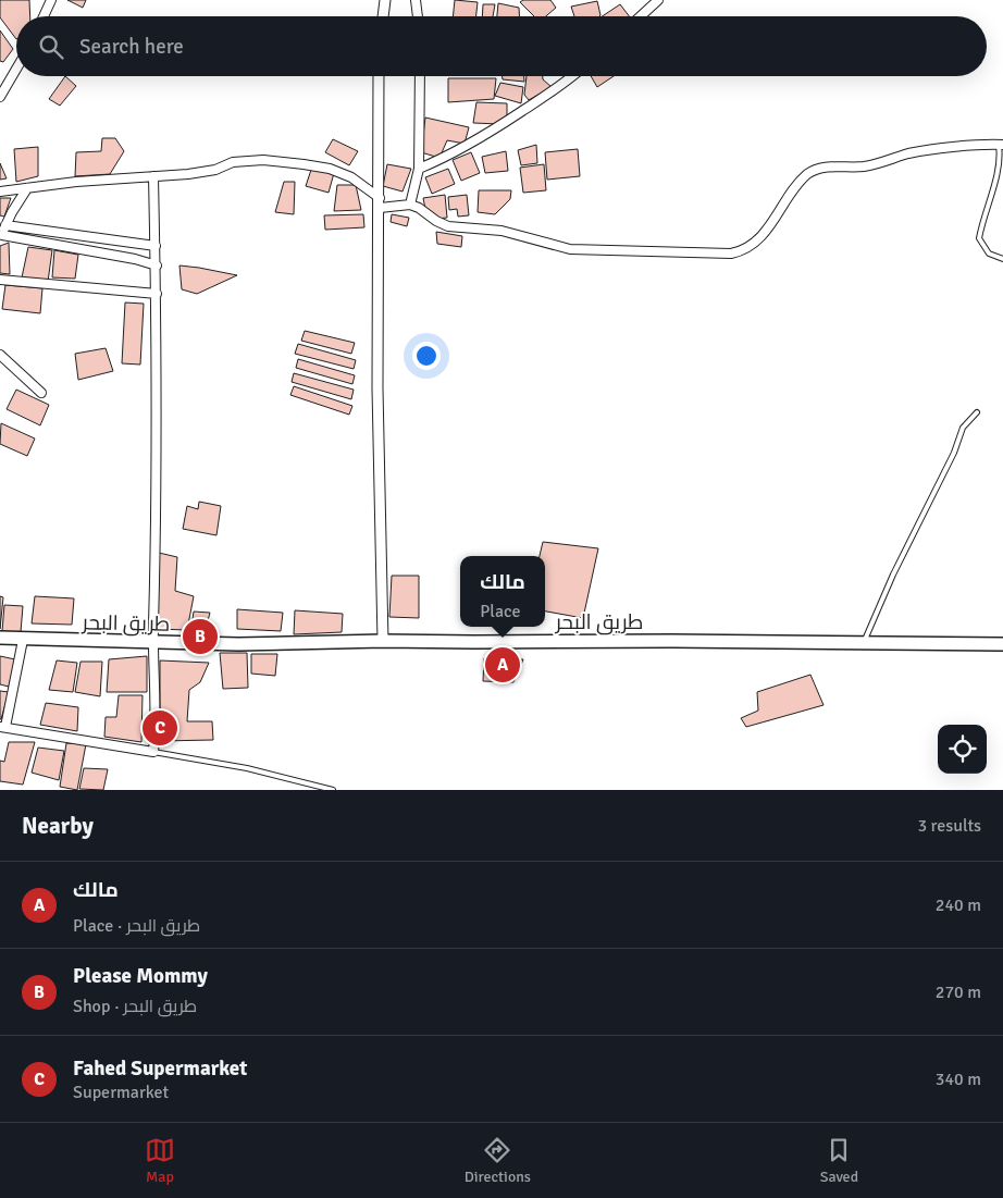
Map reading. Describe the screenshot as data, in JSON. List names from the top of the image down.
{
  "streets": {
    "main road": ["طريق البحر"]
  },
  "page": {
    "search": "Search here",
    "popup": ["مالك", "Place"],
    "pins": ["B", "A", "C"],
    "heading": ["Nearby", "3 results"],
    "list": [
      {
        "mark": "A",
        "name": "مالك",
        "note": "Place · طريق البحر",
        "value": "240 m"
      },
      {
        "mark": "B",
        "name": "Please Mommy",
        "note": "Shop · طريق البحر",
        "value": "270 m"
      },
      {
        "mark": "C",
        "name": "Fahed Supermarket",
        "note": "Supermarket",
        "value": "340 m"
      }
    ],
    "nav": ["Map", "Directions", "Saved"]
  }
}
